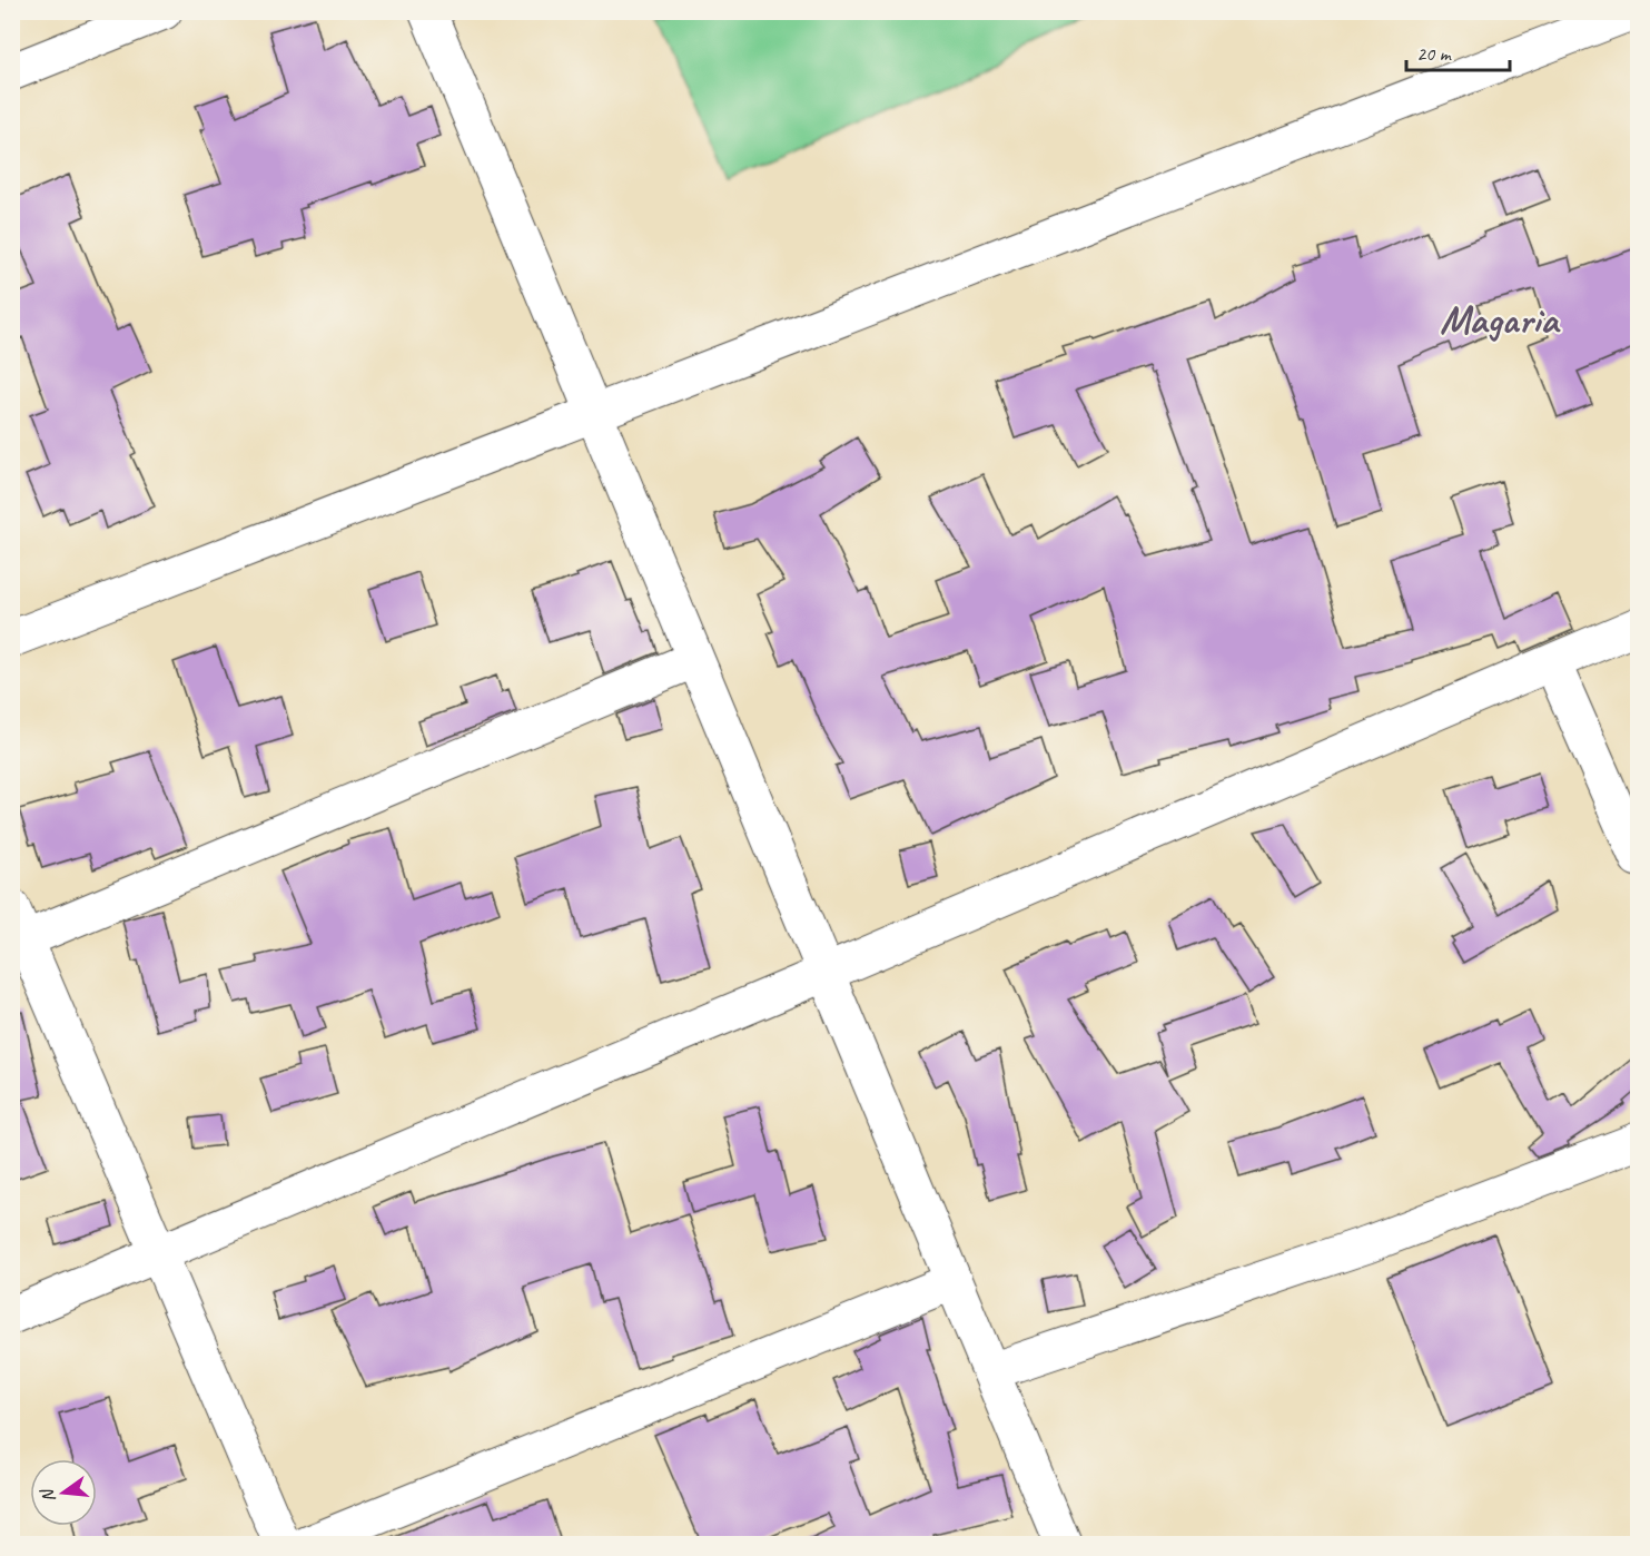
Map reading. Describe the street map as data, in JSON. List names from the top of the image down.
{
  "districts": ["Magaria"],
  "scale_bar": "20 m",
  "north": "left"
}
